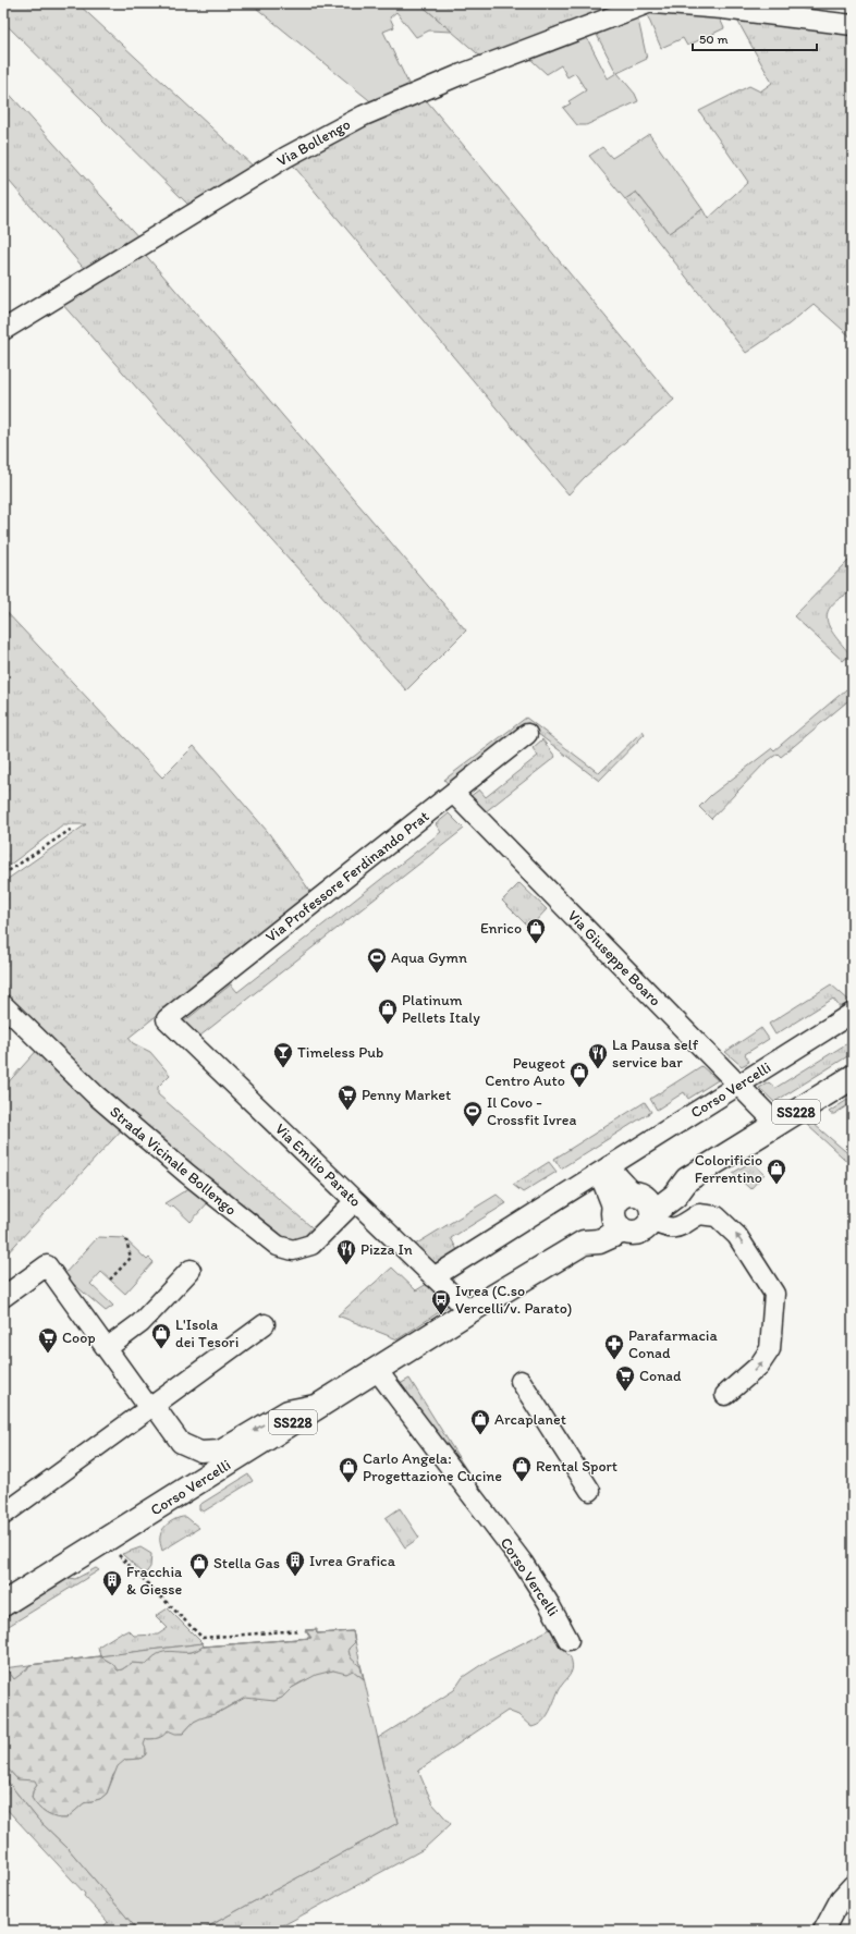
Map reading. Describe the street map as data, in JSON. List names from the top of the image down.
{
  "streets": {
    "main road": ["Corso Vercelli", "SS228"],
    "street": [
      "Via Bollengo",
      "Via Professore Ferdinando Prat",
      "Via Giuseppe Boaro",
      "Strada Vicinale Bollengo",
      "Via Emilio Parato"
    ]
  },
  "crossings": [
    ["Via Professore Ferdinando Prat", "Via Giuseppe Boaro"],
    ["Via Professore Ferdinando Prat", "Via Emilio Parato"],
    ["Via Giuseppe Boaro", "Corso Vercelli"],
    ["Via Giuseppe Boaro", "SS228"],
    ["Corso Vercelli", "Via Emilio Parato"],
    ["Strada Vicinale Bollengo", "Via Emilio Parato"]
  ],
  "places": {
    "shop": [
      "Enrico",
      "Platinum Pellets Italy",
      "Peugeot Centro Auto",
      "Colorificio Ferrentino",
      "L'Isola dei Tesori",
      "Arcaplanet",
      "Rental Sport",
      "Carlo Angela: Progettazione Cucine",
      "Stella Gas"
    ],
    "sports": ["Aqua Gymn", "Il Covo - Crossfit Ivrea"],
    "bar": ["Timeless Pub"],
    "restaurant": ["La Pausa self service bar", "Pizza In"],
    "supermarket": ["Penny Market", "Coop", "Conad"],
    "bus stop": ["Ivrea (C.so Vercelli/v. Parato)"],
    "pharmacy": ["Parafarmacia Conad"],
    "building": ["Ivrea Grafica", "Fracchia & Giesse"]
  },
  "scale_bar": "50 m"
}
